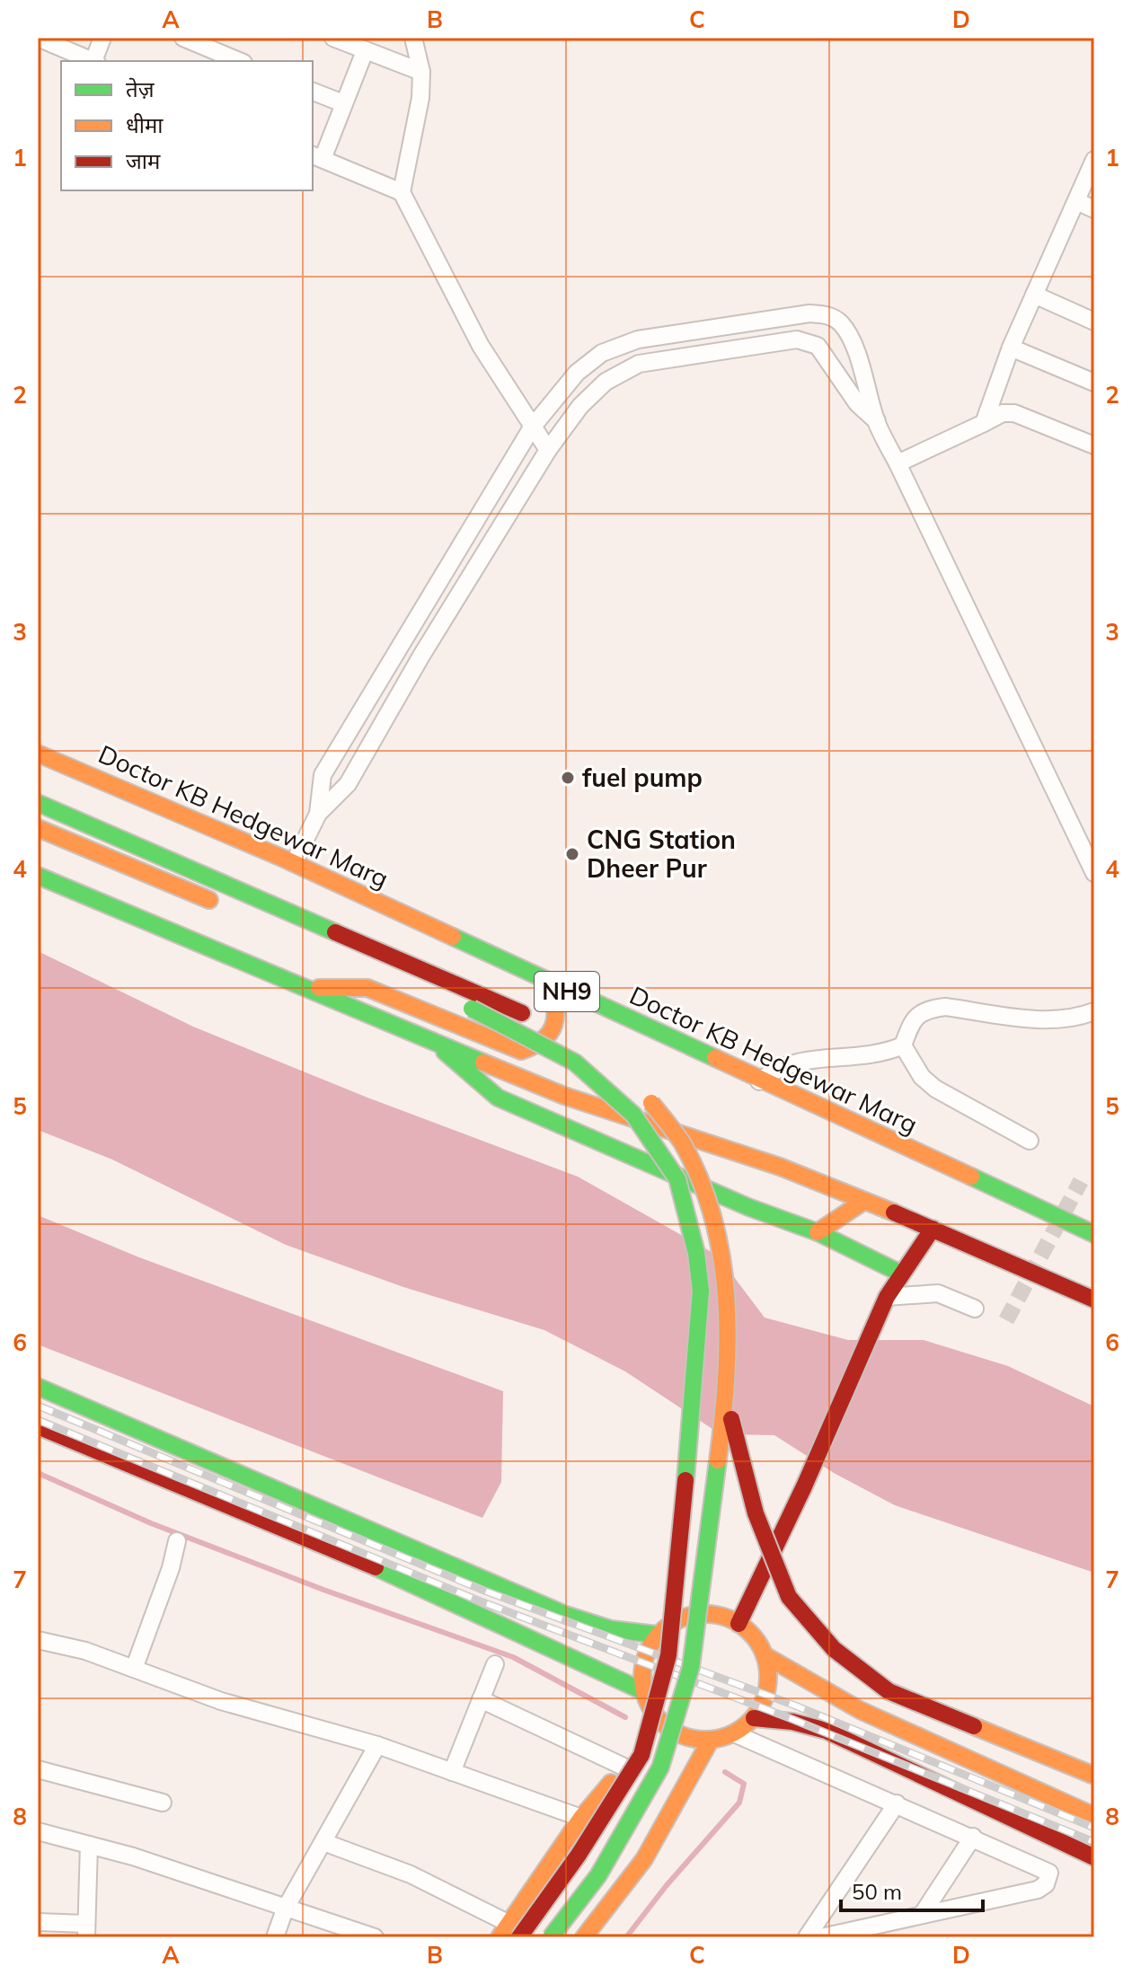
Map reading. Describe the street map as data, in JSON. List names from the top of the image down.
{
  "streets": {
    "main road": ["Doctor KB Hedgewar Marg", "NH9"]
  },
  "places": ["fuel pump", "CNG Station Dheer Pur"],
  "legend": ["तेज़", "धीमा", "जाम"],
  "scale_bar": "50 m",
  "grid": {
    "columns": [
      "A",
      "B",
      "C",
      "D"
    ],
    "rows": [
      "1",
      "2",
      "3",
      "4",
      "5",
      "6",
      "7",
      "8"
    ]
  }
}
